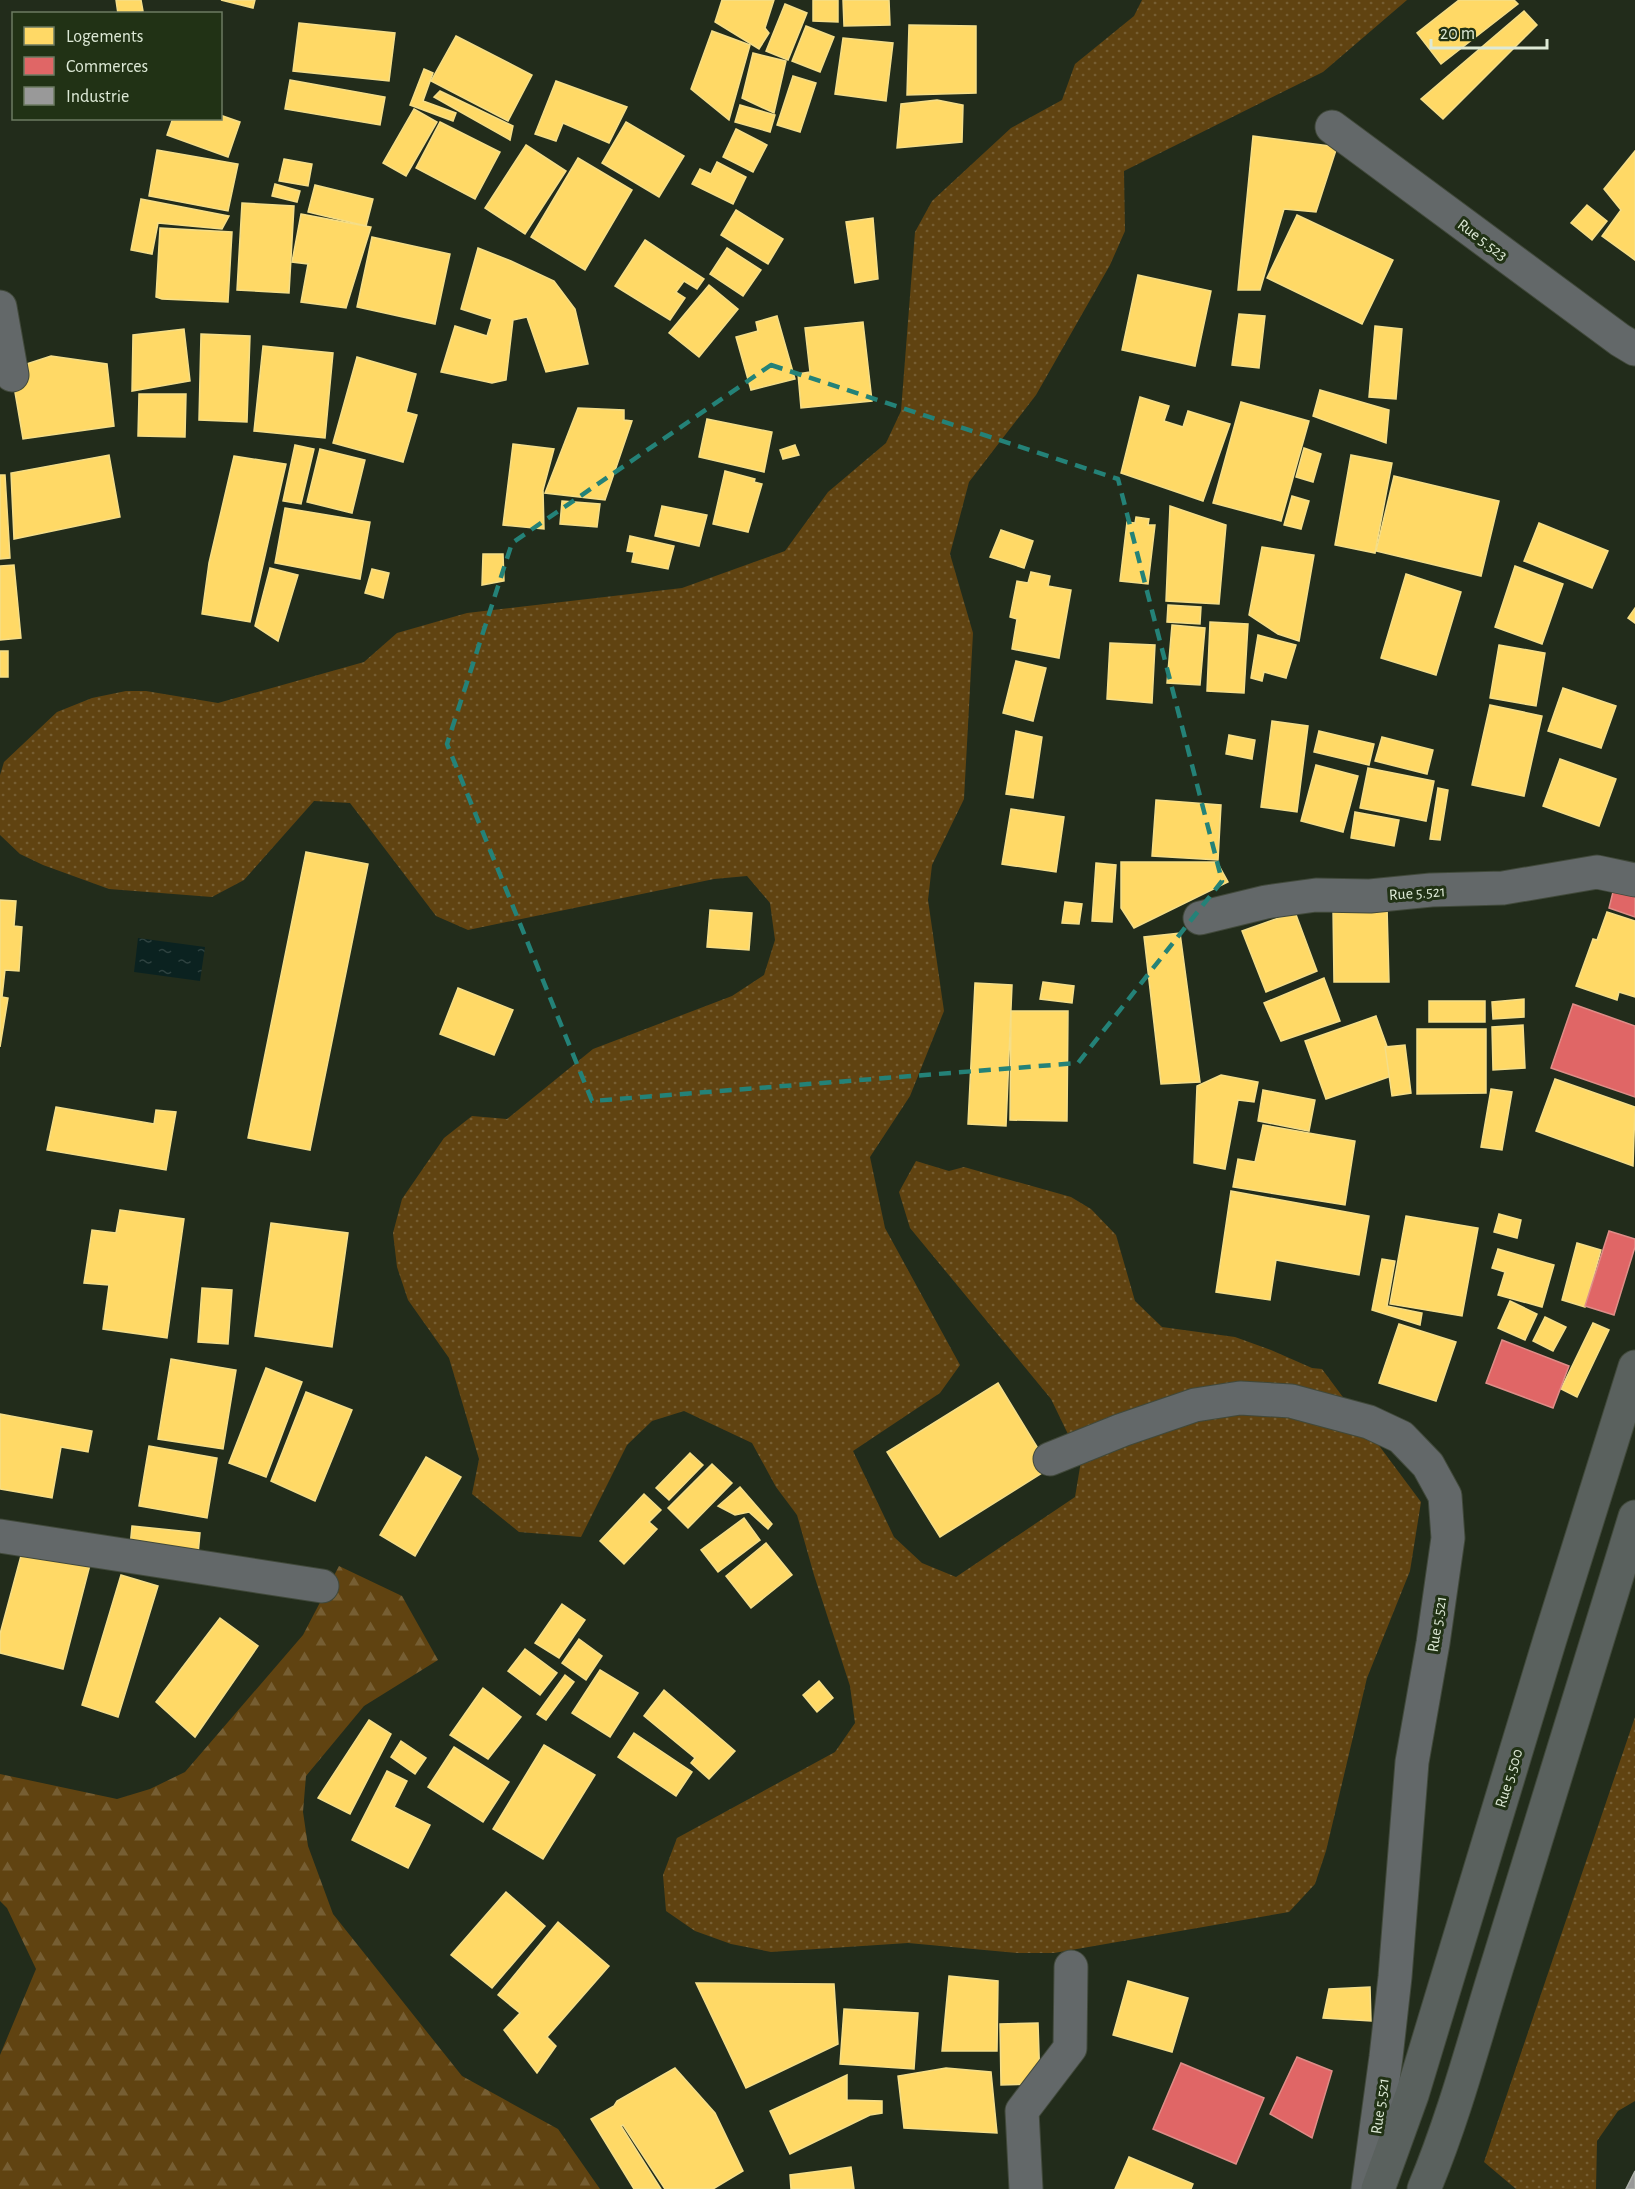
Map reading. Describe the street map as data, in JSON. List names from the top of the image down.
{
  "streets": {
    "main road": ["Rue 5.500"],
    "street": ["Rue 5.523", "Rue 5.521"]
  },
  "legend": ["Logements", "Commerces", "Industrie"],
  "scale_bar": "20 m"
}
